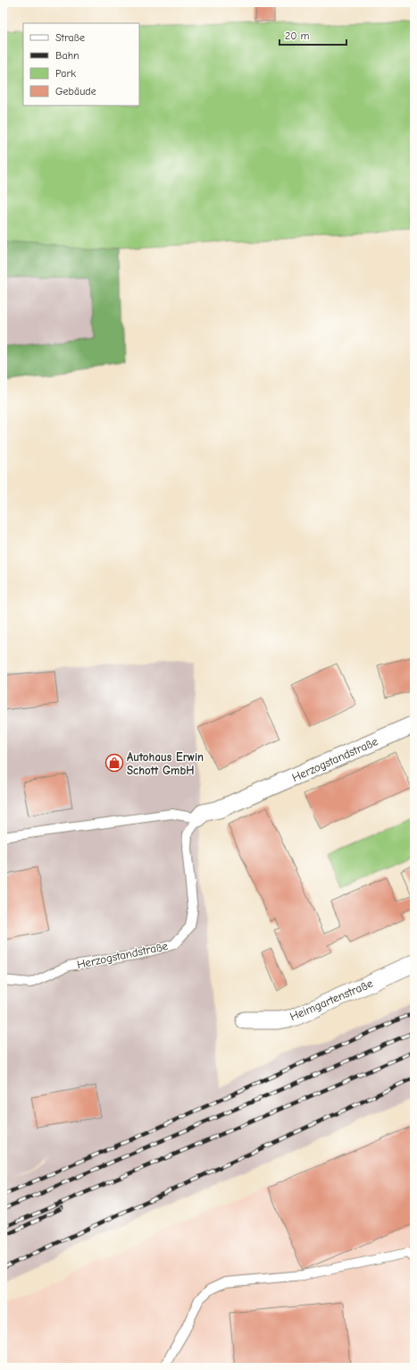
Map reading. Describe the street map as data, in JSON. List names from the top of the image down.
{
  "streets": {
    "street": ["Herzogstandstraße", "Heimgartenstraße"]
  },
  "places": {
    "shop": ["Autohaus Erwin Schott GmbH"]
  },
  "legend": [
    "Straße",
    "Bahn",
    "Park",
    "Gebäude"
  ],
  "scale_bar": "20 m"
}
